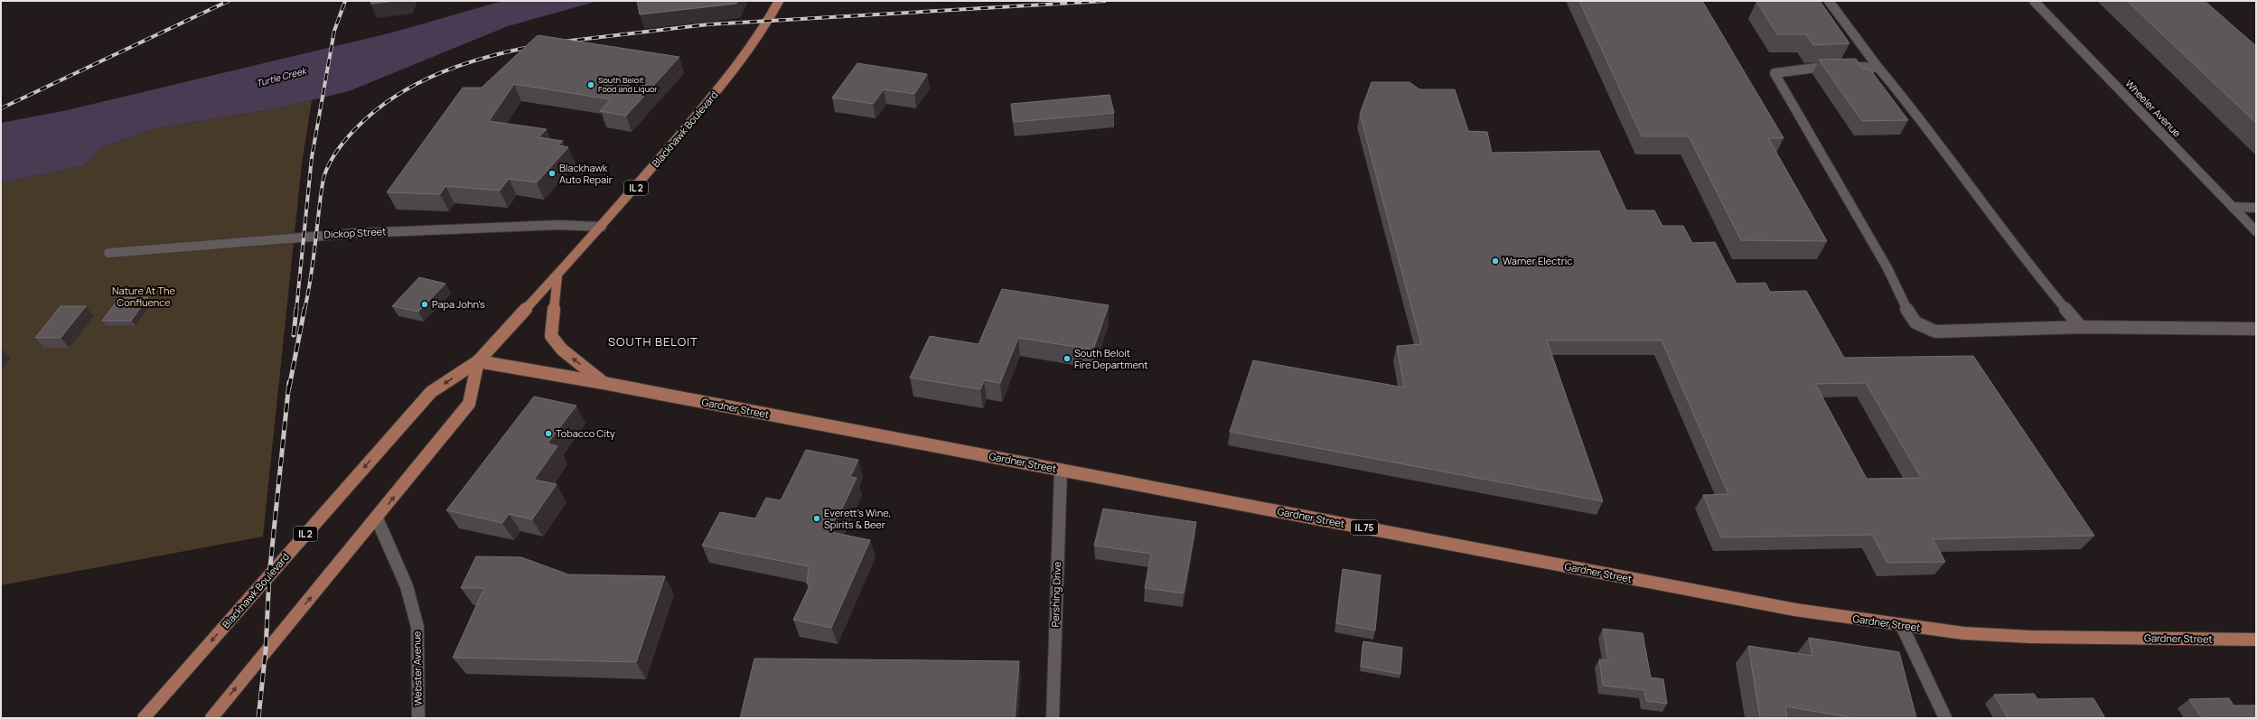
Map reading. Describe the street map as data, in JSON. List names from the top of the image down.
{
  "streets": {
    "main road": [
      "Blackhawk Boulevard",
      "IL 2",
      "Gardner Street",
      "IL 75"
    ],
    "street": [
      "Wheeler Avenue",
      "Dickop Street",
      "Pershing Drive",
      "Webster Avenue"
    ]
  },
  "crossings": [
    ["Blackhawk Boulevard", "Dickop Street"],
    ["Blackhawk Boulevard", "Gardner Street"],
    ["Gardner Street", "Pershing Drive"]
  ],
  "districts": ["SOUTH BELOIT"],
  "water": ["Turtle Creek"],
  "parks": ["Nature At The Confluence"],
  "places": [
    "South Beloit Food and Liquor",
    "Blackhawk Auto Repair",
    "Warner Electric",
    "Papa John's",
    "South Beloit Fire Department",
    "Tobacco City",
    "Everett's Wine, Spirits & Beer"
  ]
}
